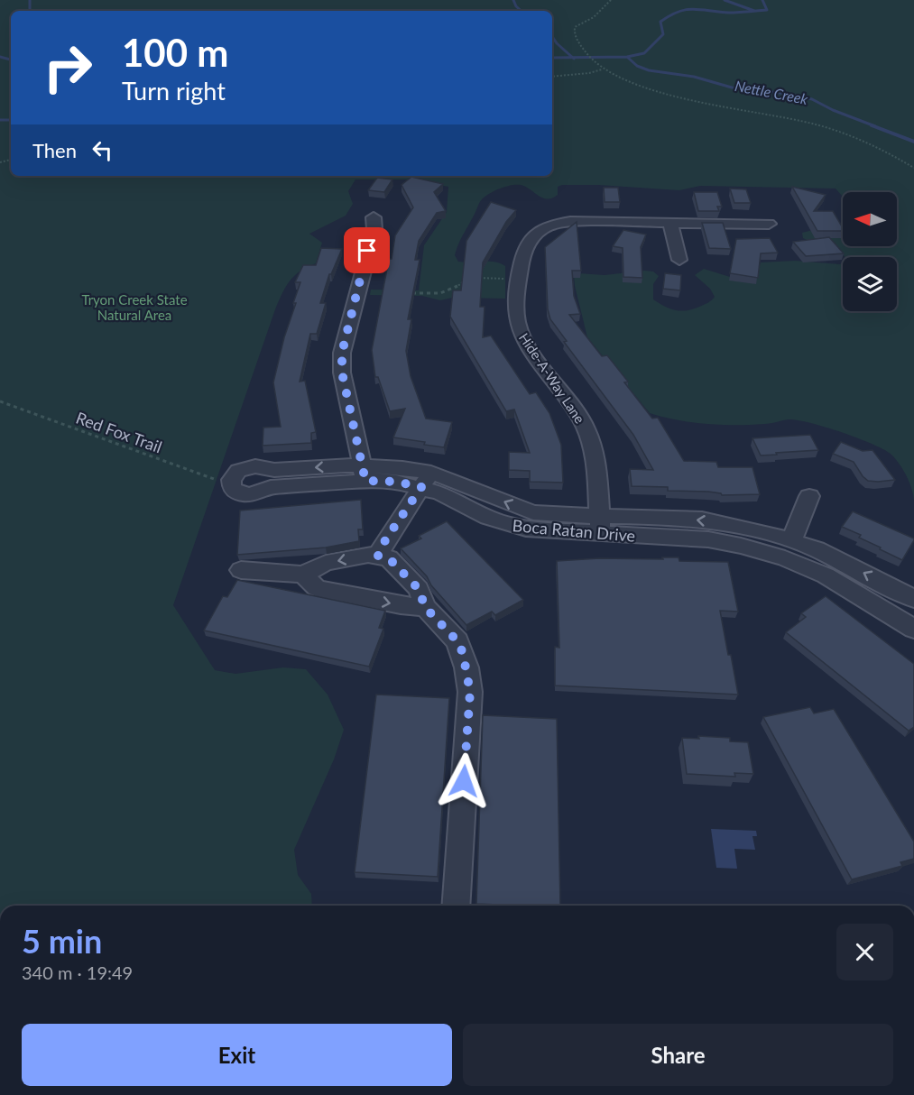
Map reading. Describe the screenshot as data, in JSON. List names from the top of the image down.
{
  "streets": {
    "street": ["Hide-A-Way Lane", "Boca Ratan Drive"],
    "path": ["Red Fox Trail"]
  },
  "crossings": [
    ["Hide-A-Way Lane", "Boca Ratan Drive"],
    ["Red Fox Trail", "Boca Ratan Drive"]
  ],
  "water": ["Nettle Creek"],
  "parks": ["Tryon Creek State Natural Area"],
  "north": "left",
  "page": {
    "turn": ["100 m", "Turn right"],
    "then": "Then",
    "heading": ["5 min", "340 m · 19:49"],
    "buttons": ["Exit", "Share"]
  }
}
